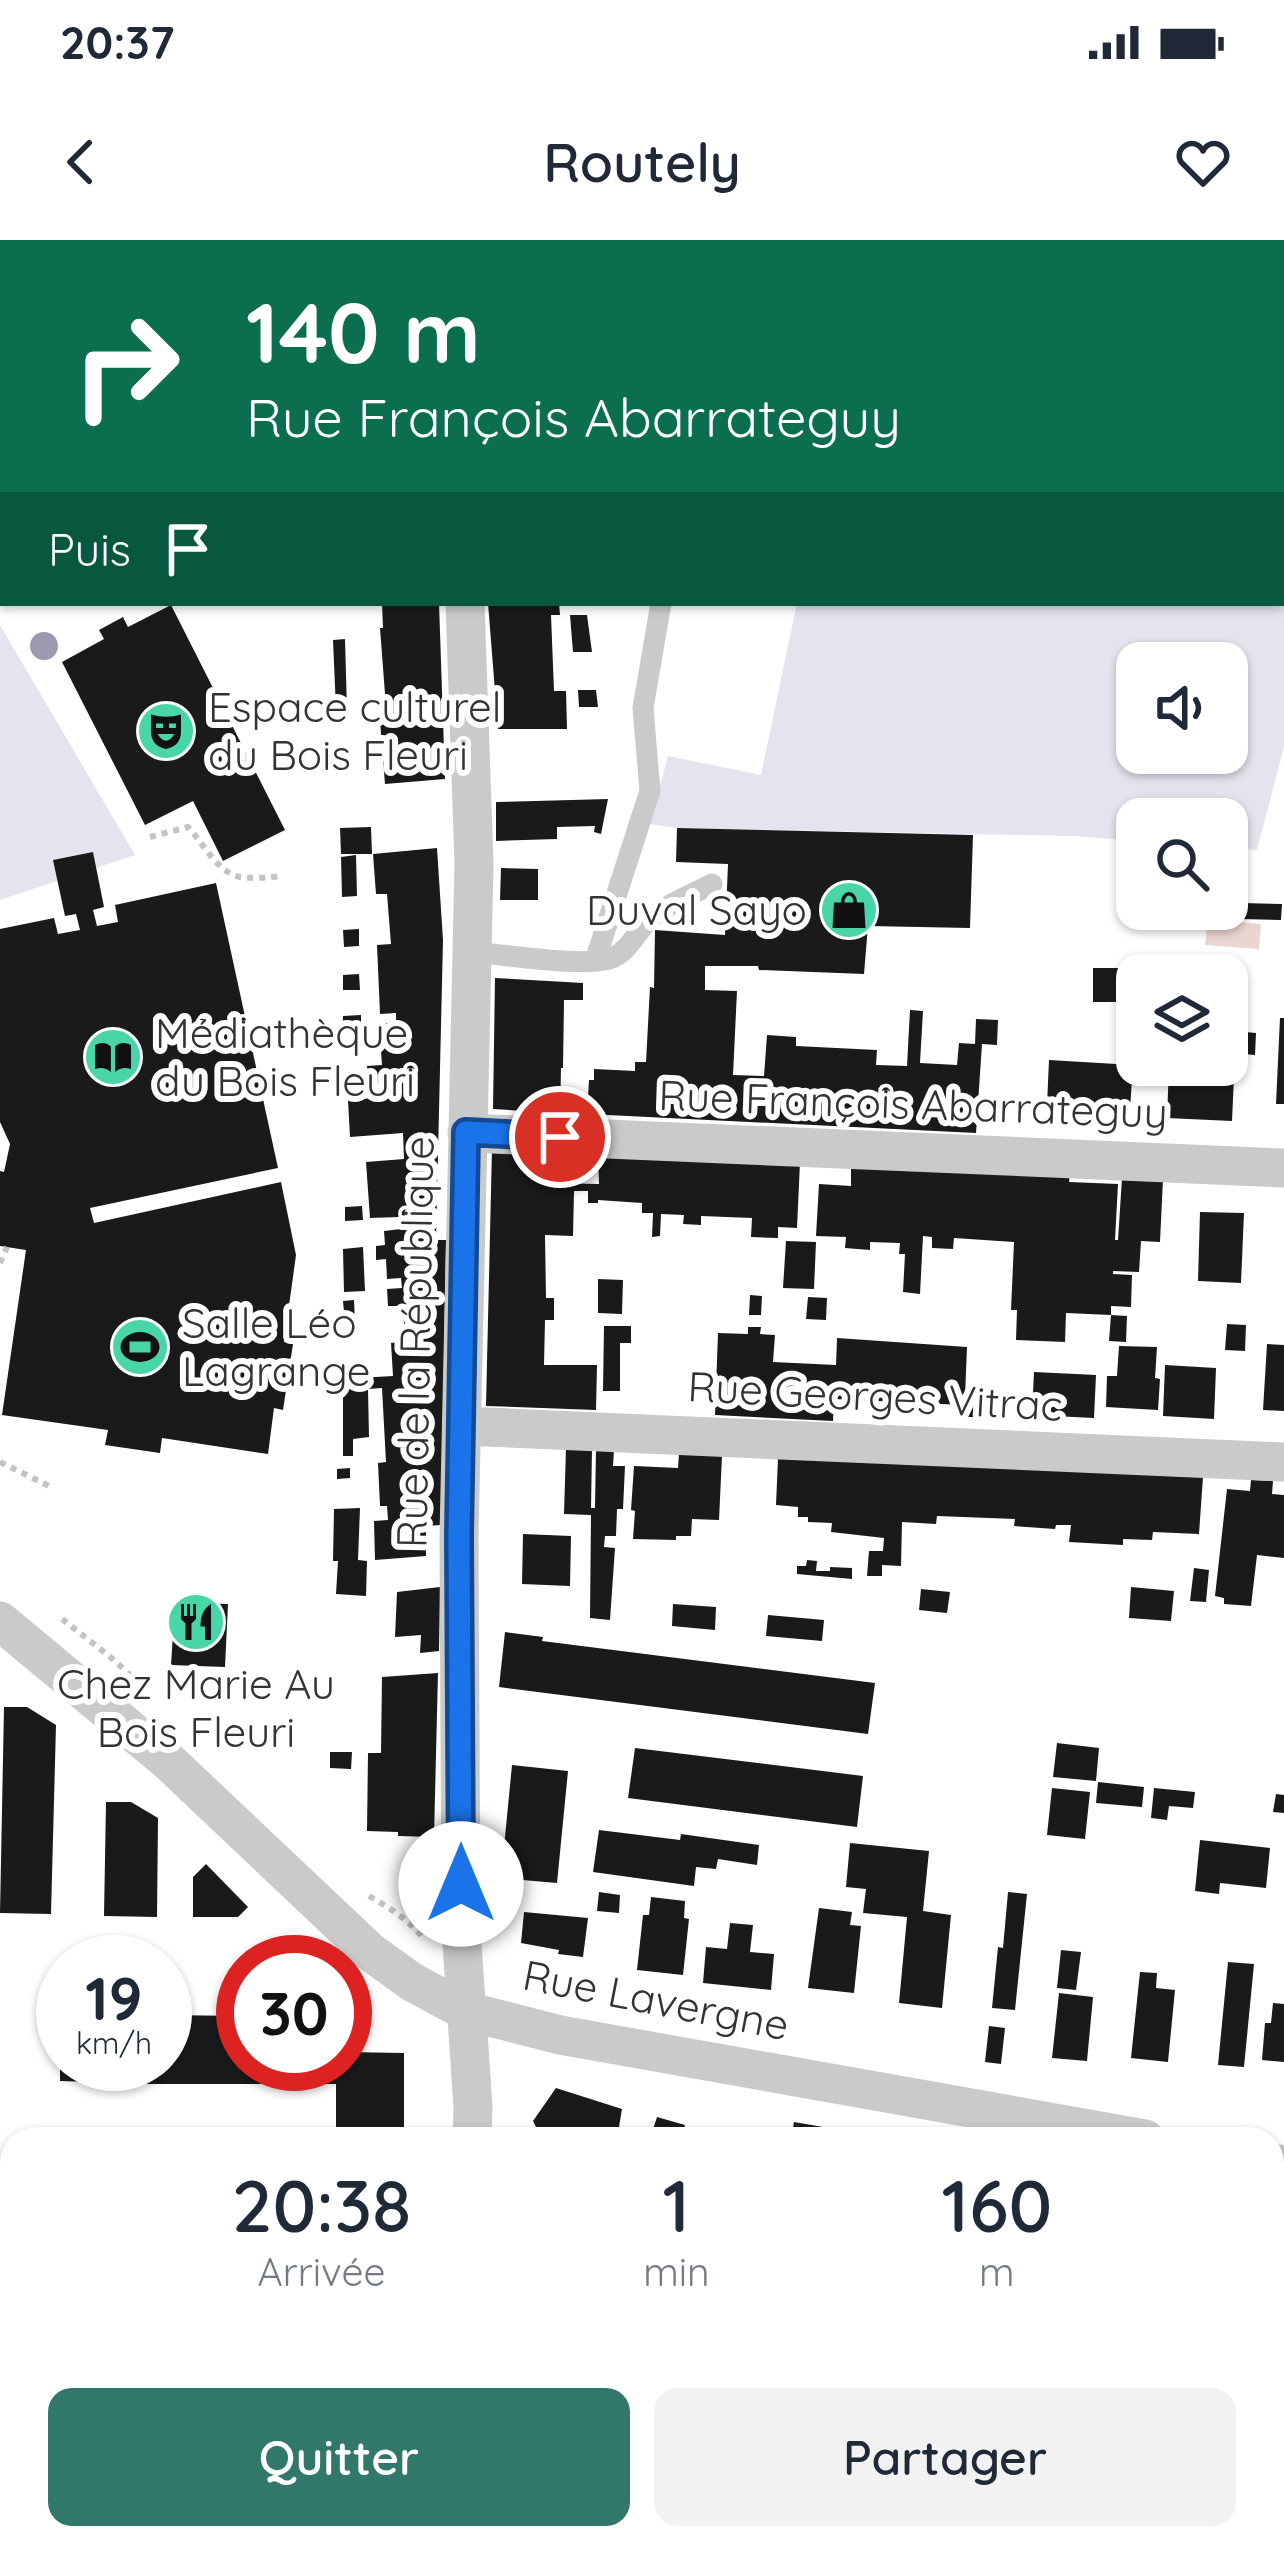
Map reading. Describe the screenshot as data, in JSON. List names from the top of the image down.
{
  "streets": {
    "street": [
      "Rue François Abarrateguy",
      "Rue de la République",
      "Rue Georges Vitrac",
      "Rue Lavergne"
    ]
  },
  "crossings": [
    ["Rue François Abarrateguy", "Rue de la République"],
    ["Rue de la République", "Rue Georges Vitrac"],
    ["Rue de la République", "Rue Lavergne"]
  ],
  "places": {
    "theatre": ["Espace culturel du Bois Fleuri"],
    "shop": ["Duval Sayo"],
    "library": ["Médiathèque du Bois Fleuri"],
    "sports": ["Salle Léo Lagrange"],
    "restaurant": ["Chez Marie Au Bois Fleuri"]
  },
  "page": {
    "status": "20:37",
    "header": "Routely",
    "turn": ["140 m", "Rue François Abarrateguy"],
    "then": "Puis",
    "speed": "19 km/h",
    "limit": "30",
    "eta": [
      "20:38",
      "Arrivée",
      "1",
      "min",
      "160",
      "m"
    ],
    "buttons": ["Quitter", "Partager"]
  }
}
